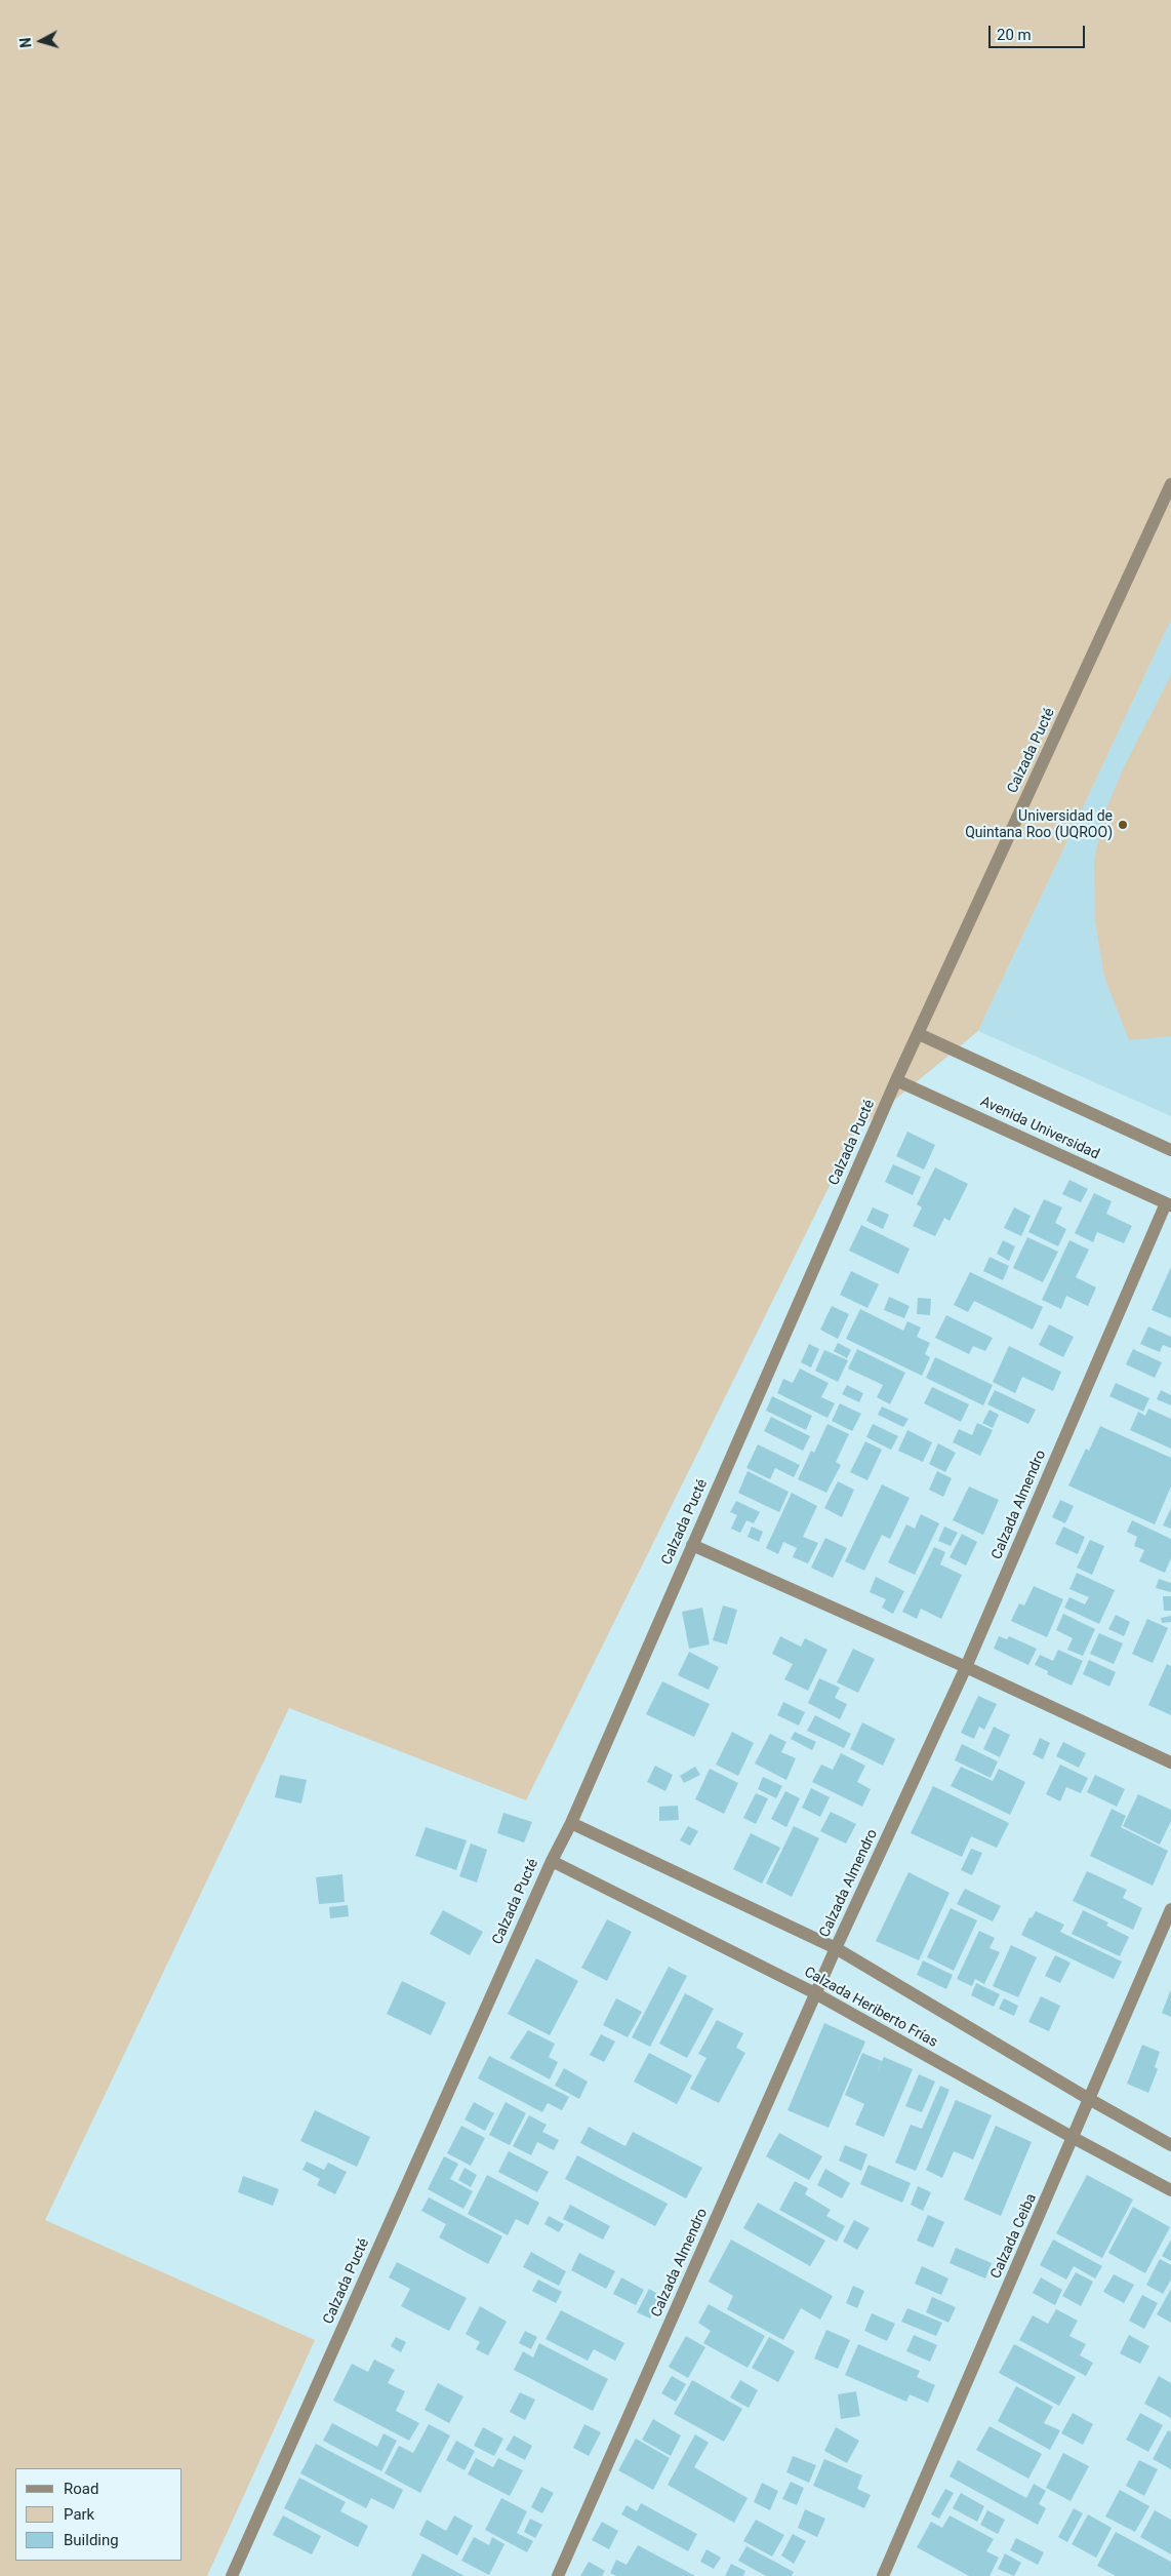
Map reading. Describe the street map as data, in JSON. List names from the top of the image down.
{
  "streets": {
    "street": [
      "Calzada Pucté",
      "Avenida Universidad",
      "Calzada Almendro",
      "Calzada Heriberto Frías",
      "Calzada Ceiba"
    ]
  },
  "crossings": [
    ["Calzada Pucté", "Avenida Universidad"],
    ["Calzada Pucté", "Calzada Heriberto Frías"],
    ["Avenida Universidad", "Calzada Almendro"],
    ["Calzada Almendro", "Calzada Heriberto Frías"],
    ["Calzada Heriberto Frías", "Calzada Ceiba"]
  ],
  "places": ["Universidad de Quintana Roo (UQROO)"],
  "legend": ["Road", "Park", "Building"],
  "scale_bar": "20 m",
  "north": "left"
}
